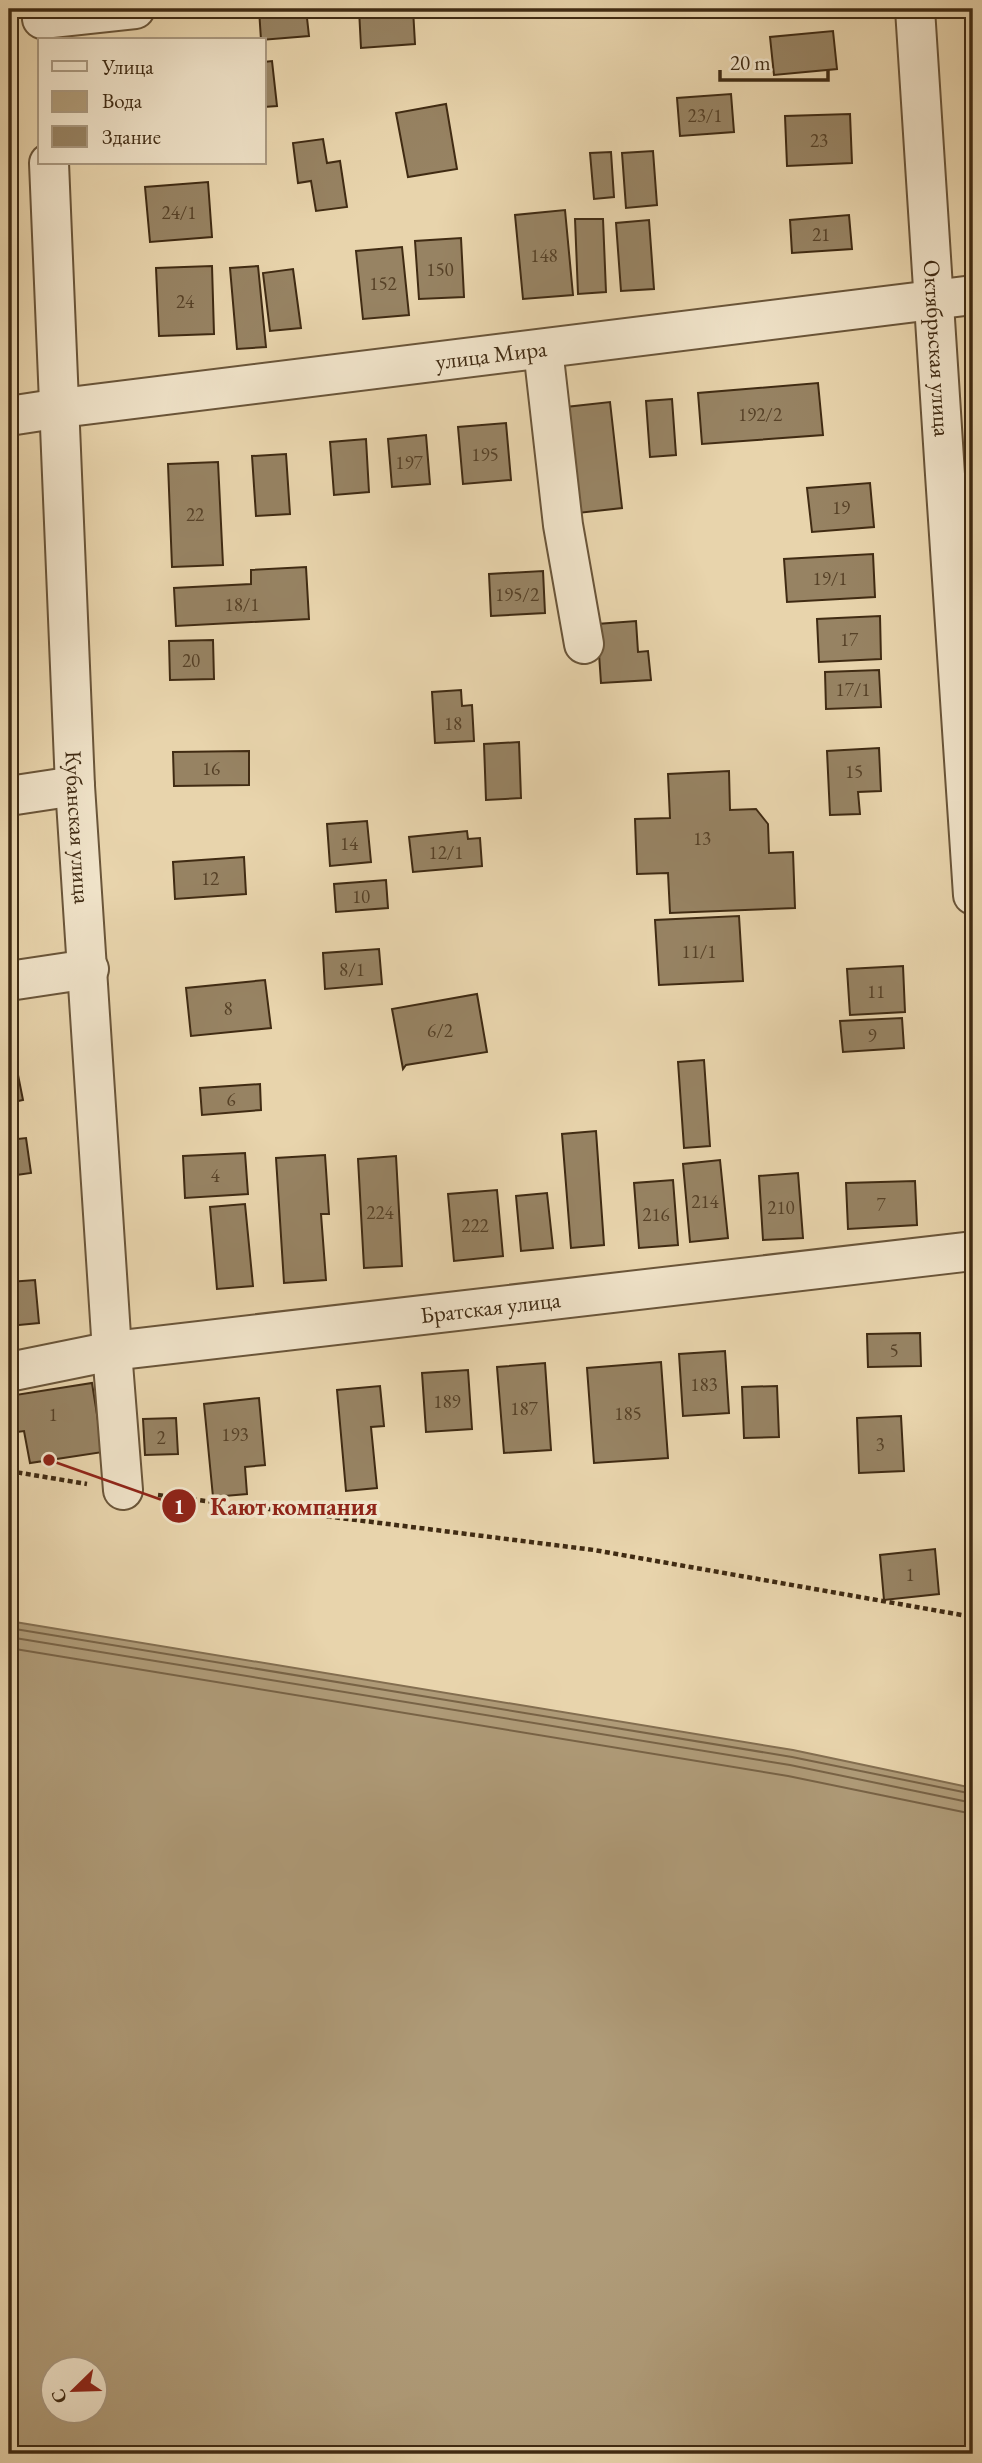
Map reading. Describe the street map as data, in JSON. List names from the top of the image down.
{
  "streets": {
    "street": [
      "Октябрьская улица",
      "улица Мира",
      "Кубанская улица",
      "Братская улица"
    ]
  },
  "crossings": [
    ["Октябрьская улица", "улица Мира"],
    ["улица Мира", "Кубанская улица"],
    ["Кубанская улица", "Братская улица"]
  ],
  "places": ["Кают компания"],
  "house_numbers": [
    "23/1",
    "23",
    "24/1",
    "21",
    "148",
    "150",
    "152",
    "24",
    "192/2",
    "195",
    "197",
    "19",
    "22",
    "19/1",
    "195/2",
    "18/1",
    "17",
    "20",
    "17/1",
    "18",
    "16",
    "15",
    "13",
    "14",
    "12/1",
    "12",
    "10",
    "11/1",
    "8/1",
    "11",
    "8",
    "6/2",
    "9",
    "6",
    "4",
    "214",
    "7",
    "210",
    "224",
    "216",
    "222",
    "5",
    "183",
    "189",
    "187",
    "185",
    "1",
    "193",
    "2",
    "3",
    "1"
  ],
  "legend": ["Улица", "Вода", "Здание"],
  "scale_bar": "20 m",
  "north": "bottom left"
}
